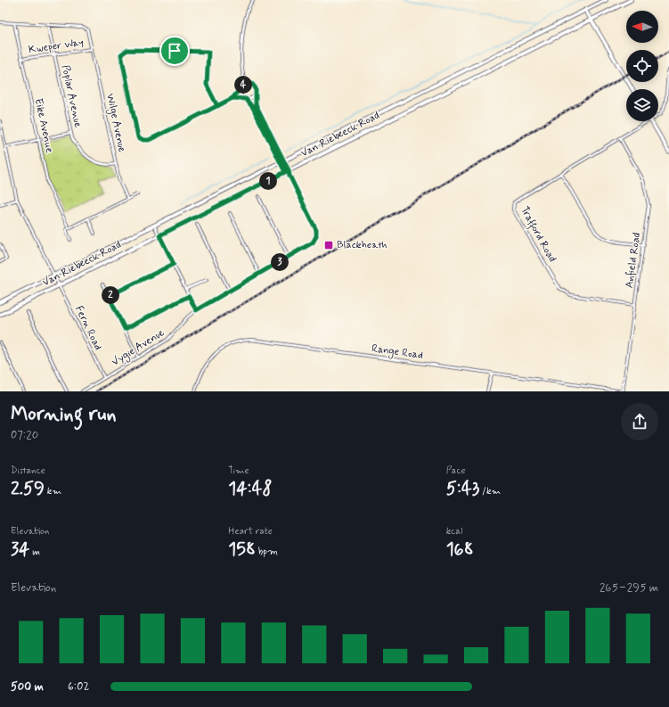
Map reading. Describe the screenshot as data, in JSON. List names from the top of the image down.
{
  "streets": {
    "main road": ["Van Riebeeck Road"],
    "street": [
      "Kweper Way",
      "Poplar Avenue",
      "Wilge Avenue",
      "Eike Avenue",
      "Trafford Road",
      "Anfield Road",
      "Fern Road",
      "Vygie Avenue",
      "Range Road"
    ]
  },
  "crossings": [
    ["Kweper Way", "Poplar Avenue"],
    ["Kweper Way", "Wilge Avenue"],
    ["Kweper Way", "Eike Avenue"],
    ["Poplar Avenue", "Wilge Avenue"],
    ["Van Riebeeck Road", "Fern Road"],
    ["Van Riebeeck Road", "Vygie Avenue"],
    ["Trafford Road", "Anfield Road"],
    ["Anfield Road", "Range Road"],
    ["Fern Road", "Vygie Avenue"]
  ],
  "places": {
    "transit": ["Blackheath"]
  },
  "north": "left",
  "page": {
    "pins": [
      "4",
      "1",
      "3",
      "2"
    ],
    "heading": ["Morning run", "07:20"],
    "stats": [
      ["Distance", "2.59 km"],
      ["Time", "14:48"],
      ["Pace", "5:43 /km"],
      ["Elevation", "34 m"],
      ["Heart rate", "158 bpm"],
      ["kcal", "168"]
    ],
    "chart": ["Elevation", "265–295 m"],
    "list": [
      {
        "name": "500 m",
        "note": "6:02"
      }
    ]
  }
}
